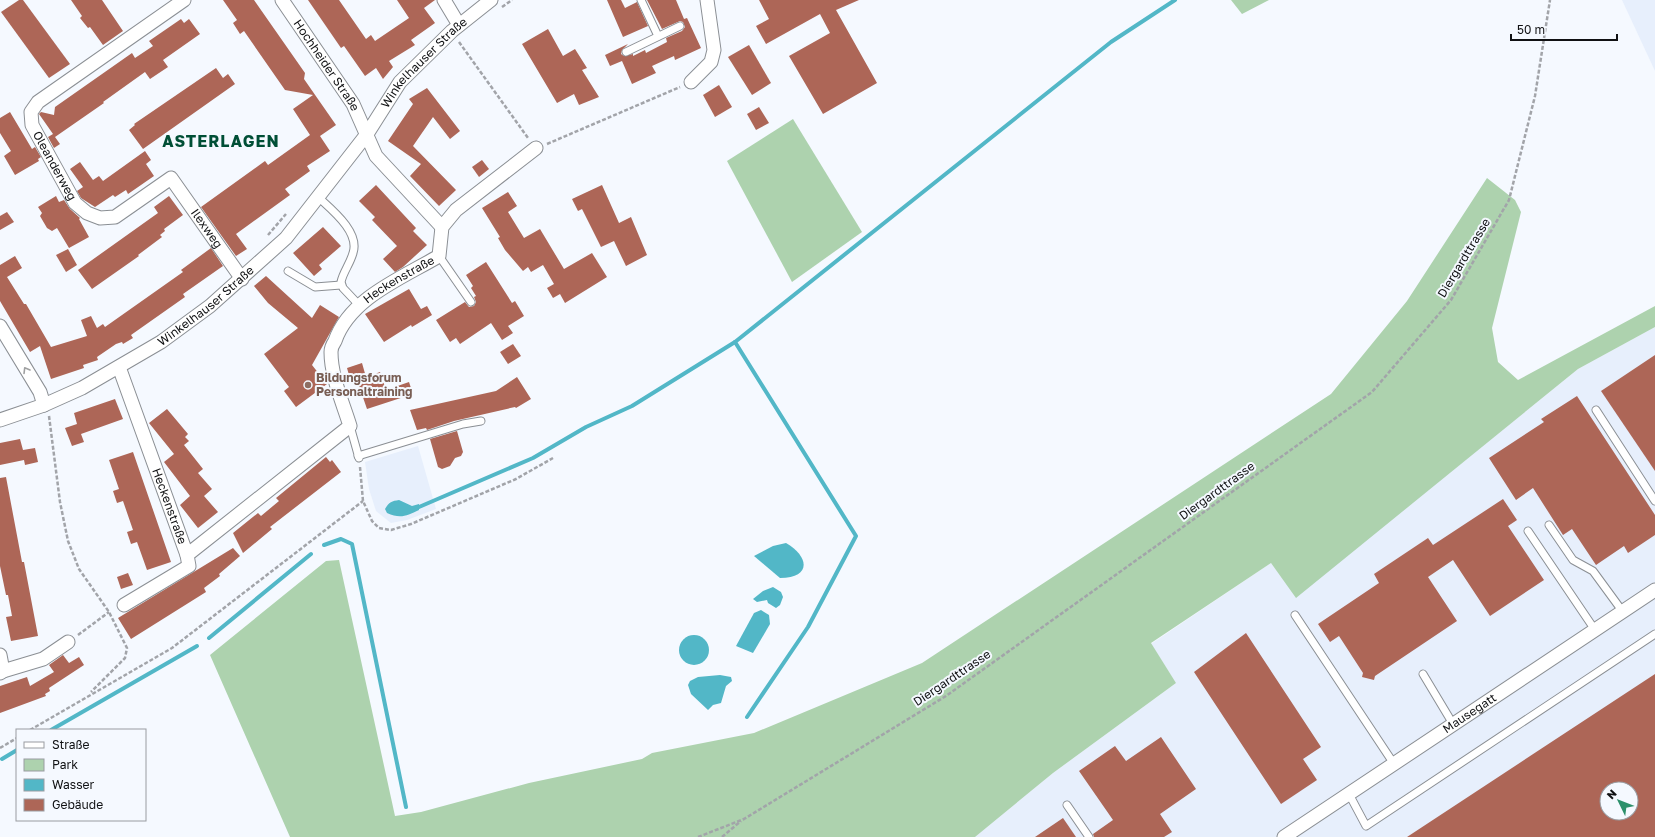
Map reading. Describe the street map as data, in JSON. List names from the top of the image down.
{
  "streets": {
    "street": [
      "Winkelhauser Straße",
      "Hochheider Straße",
      "Oleanderweg",
      "Ilexweg",
      "Heckenstraße",
      "Mausegatt"
    ],
    "path": ["Diergardttrasse"]
  },
  "crossings": [
    ["Winkelhauser Straße", "Hochheider Straße"],
    ["Winkelhauser Straße", "Ilexweg"],
    ["Winkelhauser Straße", "Heckenstraße"],
    ["Oleanderweg", "Ilexweg"]
  ],
  "districts": ["ASTERLAGEN"],
  "places": ["Bildungsforum Personaltraining"],
  "legend": [
    "Straße",
    "Park",
    "Wasser",
    "Gebäude"
  ],
  "scale_bar": "50 m",
  "north": "top left"
}
